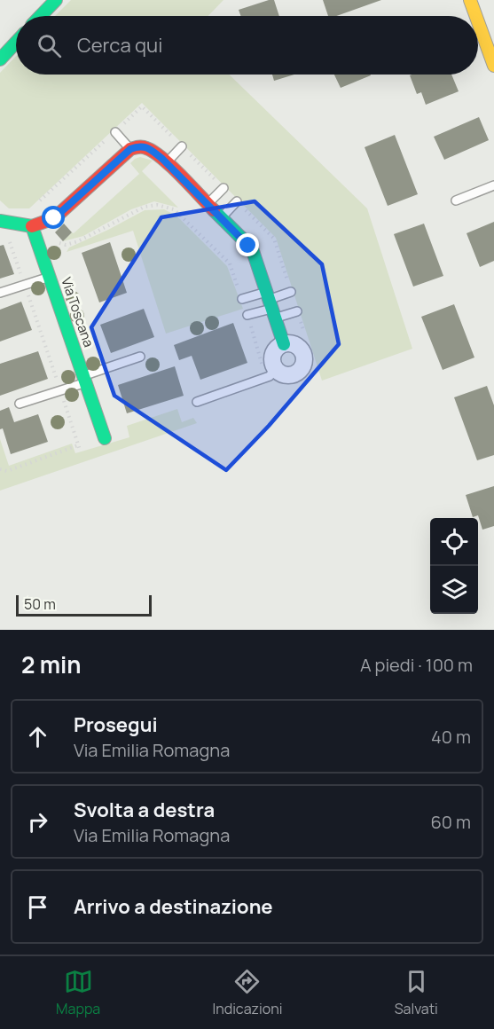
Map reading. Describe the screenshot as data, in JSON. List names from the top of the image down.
{
  "streets": {
    "street": ["Via Toscana"]
  },
  "scale_bar": "50 m",
  "page": {
    "search": "Cerca qui",
    "scale": "50 m",
    "heading": ["2 min", "A piedi · 100 m"],
    "list": [
      ["Prosegui", "Via Emilia Romagna", "40 m"],
      ["Svolta a destra", "Via Emilia Romagna", "60 m"],
      "Arrivo a destinazione"
    ],
    "nav": ["Mappa", "Indicazioni", "Salvati"]
  }
}
